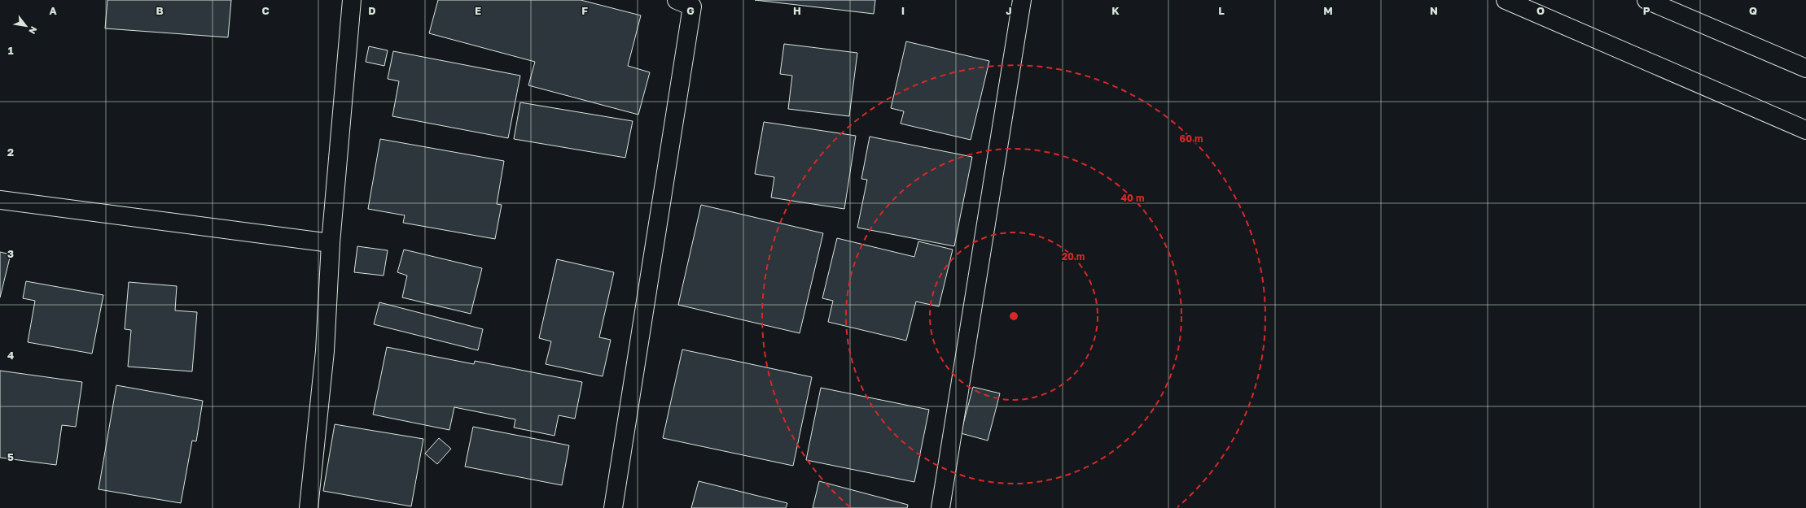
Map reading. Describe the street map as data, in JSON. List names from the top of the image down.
{
  "north": "bottom right",
  "grid": {
    "columns": [
      "A",
      "B",
      "C",
      "D",
      "E",
      "F",
      "G",
      "H",
      "I",
      "J",
      "K",
      "L",
      "M",
      "N",
      "O",
      "P",
      "Q"
    ],
    "rows": [
      "1",
      "2",
      "3",
      "4",
      "5"
    ]
  },
  "rings": ["60 m", "40 m", "20 m"]
}
